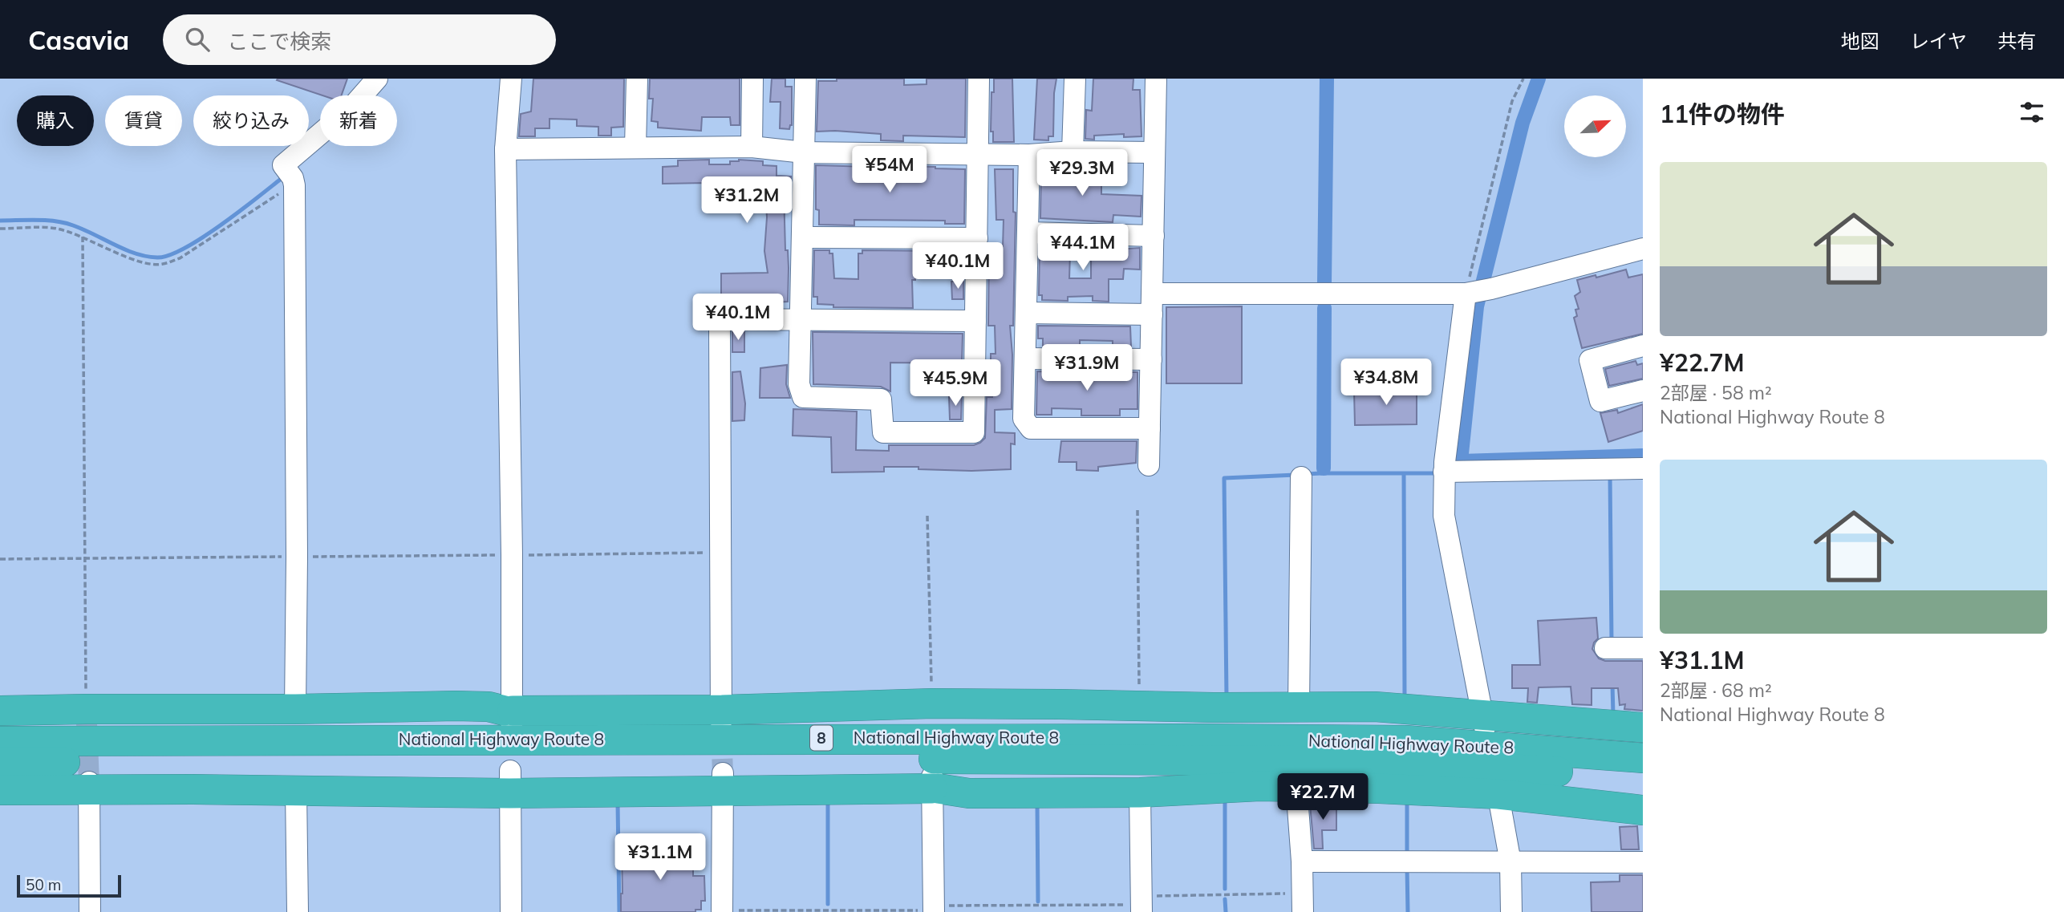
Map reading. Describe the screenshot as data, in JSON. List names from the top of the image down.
{
  "streets": {
    "highway": ["8", "National Highway Route 8"]
  },
  "scale_bar": "50 m",
  "north": "top right",
  "page": {
    "header": "Casavia",
    "search": "ここで検索",
    "nav": ["地図", "レイヤ", "共有"],
    "heading": "11件の物件",
    "chip": [
      "購入",
      "賃貸",
      "絞り込み",
      "新着"
    ],
    "price": [
      "¥54M",
      "¥29.3M",
      "¥31.2M",
      "¥44.1M",
      "¥40.1M",
      "¥40.1M",
      "¥31.9M",
      "¥34.8M",
      "¥45.9M",
      "¥22.7M",
      "¥31.1M"
    ],
    "list": [
      {
        "name": "¥22.7M",
        "note": "2部屋 · 58 m² · National Highway Route 8"
      },
      {
        "name": "¥31.1M",
        "note": "2部屋 · 68 m² · National Highway Route 8"
      }
    ],
    "scale": "50 m"
  }
}
